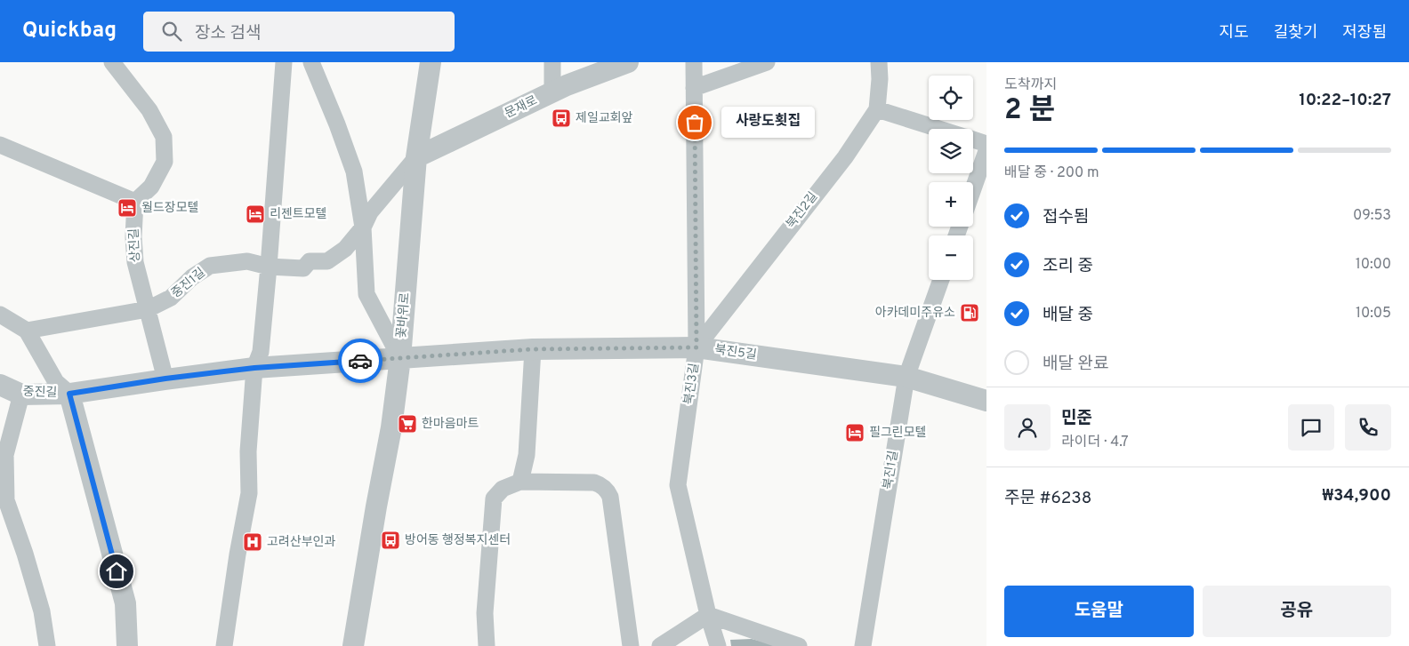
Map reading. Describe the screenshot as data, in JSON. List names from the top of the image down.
{
  "streets": {
    "street": [
      "문재로",
      "북진2길",
      "상진길",
      "중진1길",
      "꽃바위로",
      "북진5길",
      "북진3길",
      "중진길",
      "북진1길"
    ]
  },
  "crossings": [
    ["문재로", "중진1길"],
    ["문재로", "꽃바위로"],
    ["북진2길", "북진5길"],
    ["북진2길", "북진3길"],
    ["상진길", "중진1길"],
    ["상진길", "중진길"],
    ["중진1길", "꽃바위로"],
    ["꽃바위로", "북진5길"],
    ["꽃바위로", "중진길"],
    ["북진5길", "북진3길"],
    ["북진5길", "중진길"],
    ["북진5길", "북진1길"]
  ],
  "places": {
    "bus stop": ["제일교회앞", "방어동 행정복지센터"],
    "other": ["사랑도횟집"],
    "hotel": ["월드장모텔", "리젠트모텔", "필그린모텔"],
    "fuel station": ["아카데미주유소"],
    "supermarket": ["한마음마트"],
    "hospital": ["고려산부인과"]
  },
  "page": {
    "header": "Quickbag",
    "search": "장소 검색",
    "nav": ["지도", "길찾기", "저장됨"],
    "heading": ["2 분", "도착까지", "10:22–10:27"],
    "panel": [
      "민준",
      "라이더 · 4.7",
      "주문 #6238",
      "₩34,900"
    ],
    "map_buttons": ["+", "−"],
    "bubble": "사랑도횟집",
    "bar": "배달 중 · 200 m",
    "list": [
      ["접수됨", "09:53"],
      ["조리 중", "10:00"],
      ["배달 중", "10:05"],
      "배달 완료"
    ],
    "buttons": ["도움말", "공유"]
  }
}
